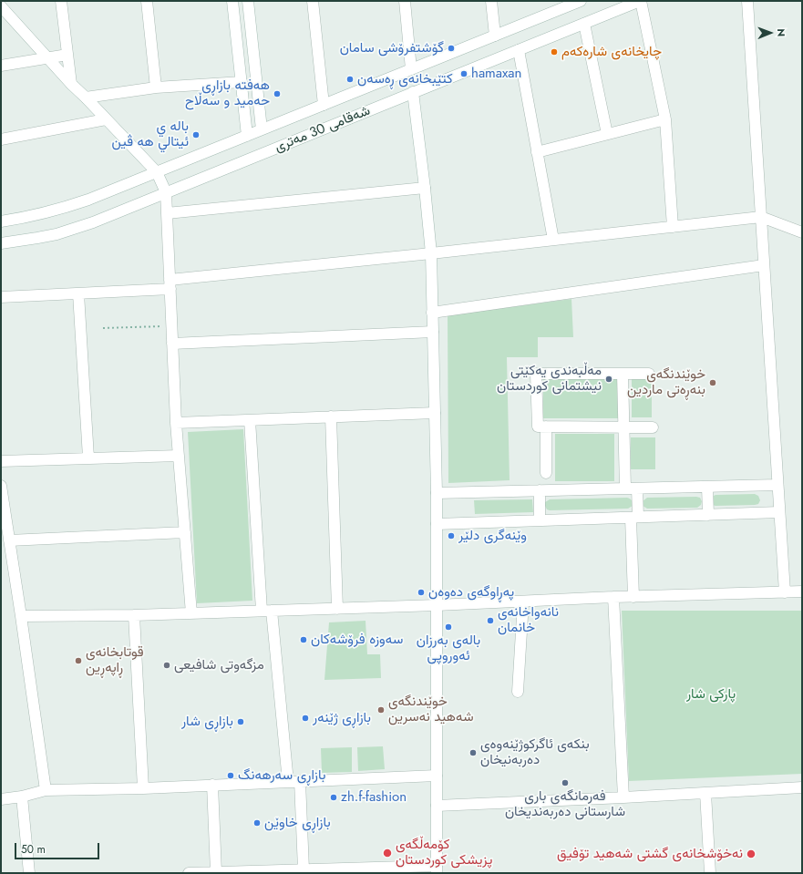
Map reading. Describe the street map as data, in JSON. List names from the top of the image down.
{
  "streets": {
    "street": ["شەقامی 30 مەتری"]
  },
  "parks": ["پاركى شار"],
  "places": [
    "گۆشتفرۆشی سامان",
    "چایخانەی شارەکەم",
    "hamaxan",
    "کتێبخانەی ڕەسەن",
    "هەفتە بازاڕی حەمید و سەڵاح",
    "باله ي ئيتالي هه ڤين",
    "مەڵبەندی یەکێتی نیشتمانی کوردستان",
    "خوێندنگەی بنەڕەتی ماردین",
    "وێنەگری دلێر",
    "پەڕاوگەی دەوەن",
    "نانەواخانەی خانمان",
    "بالەی بەرزان ئەوروپی",
    "سەوزە فرۆشەکان",
    "قوتابخانەی ڕاپەڕین",
    "مزگەوتی شافیعی",
    "خوێندنگەی شەهید نەسرین",
    "بازاڕی ژێنەر",
    "بازاڕی شار",
    "بنکەی ئاگرکوژێنەوەی دەربەنیخان",
    "بازاڕی سەرهەنگ",
    "فەرمانگەی باری شارستانی دەربەندیخان",
    "zh.f-fashion",
    "بازاڕی خاوێن",
    "كۆمەڵگەی پزیشكی كوردستان",
    "نەخۆشخانەی گشتی شەهید تۆفیق"
  ],
  "scale_bar": "50 m",
  "north": "right"
}
